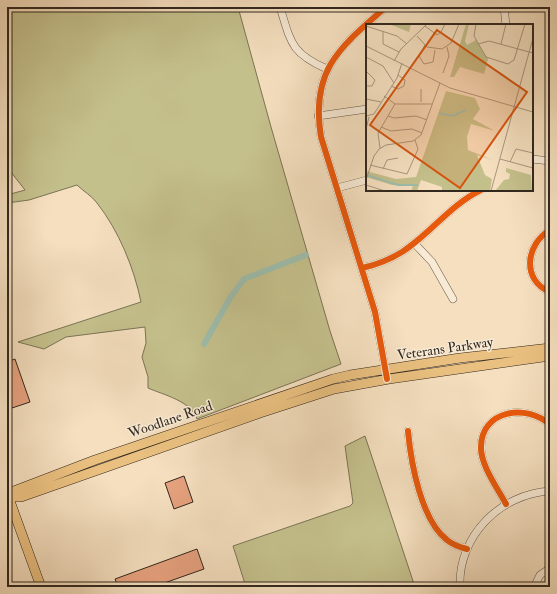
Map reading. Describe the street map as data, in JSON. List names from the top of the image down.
{
  "streets": {
    "main road": ["Veterans Parkway", "Woodlane Road"]
  },
  "crossings": [
    ["Veterans Parkway", "Woodlane Road"]
  ]
}
